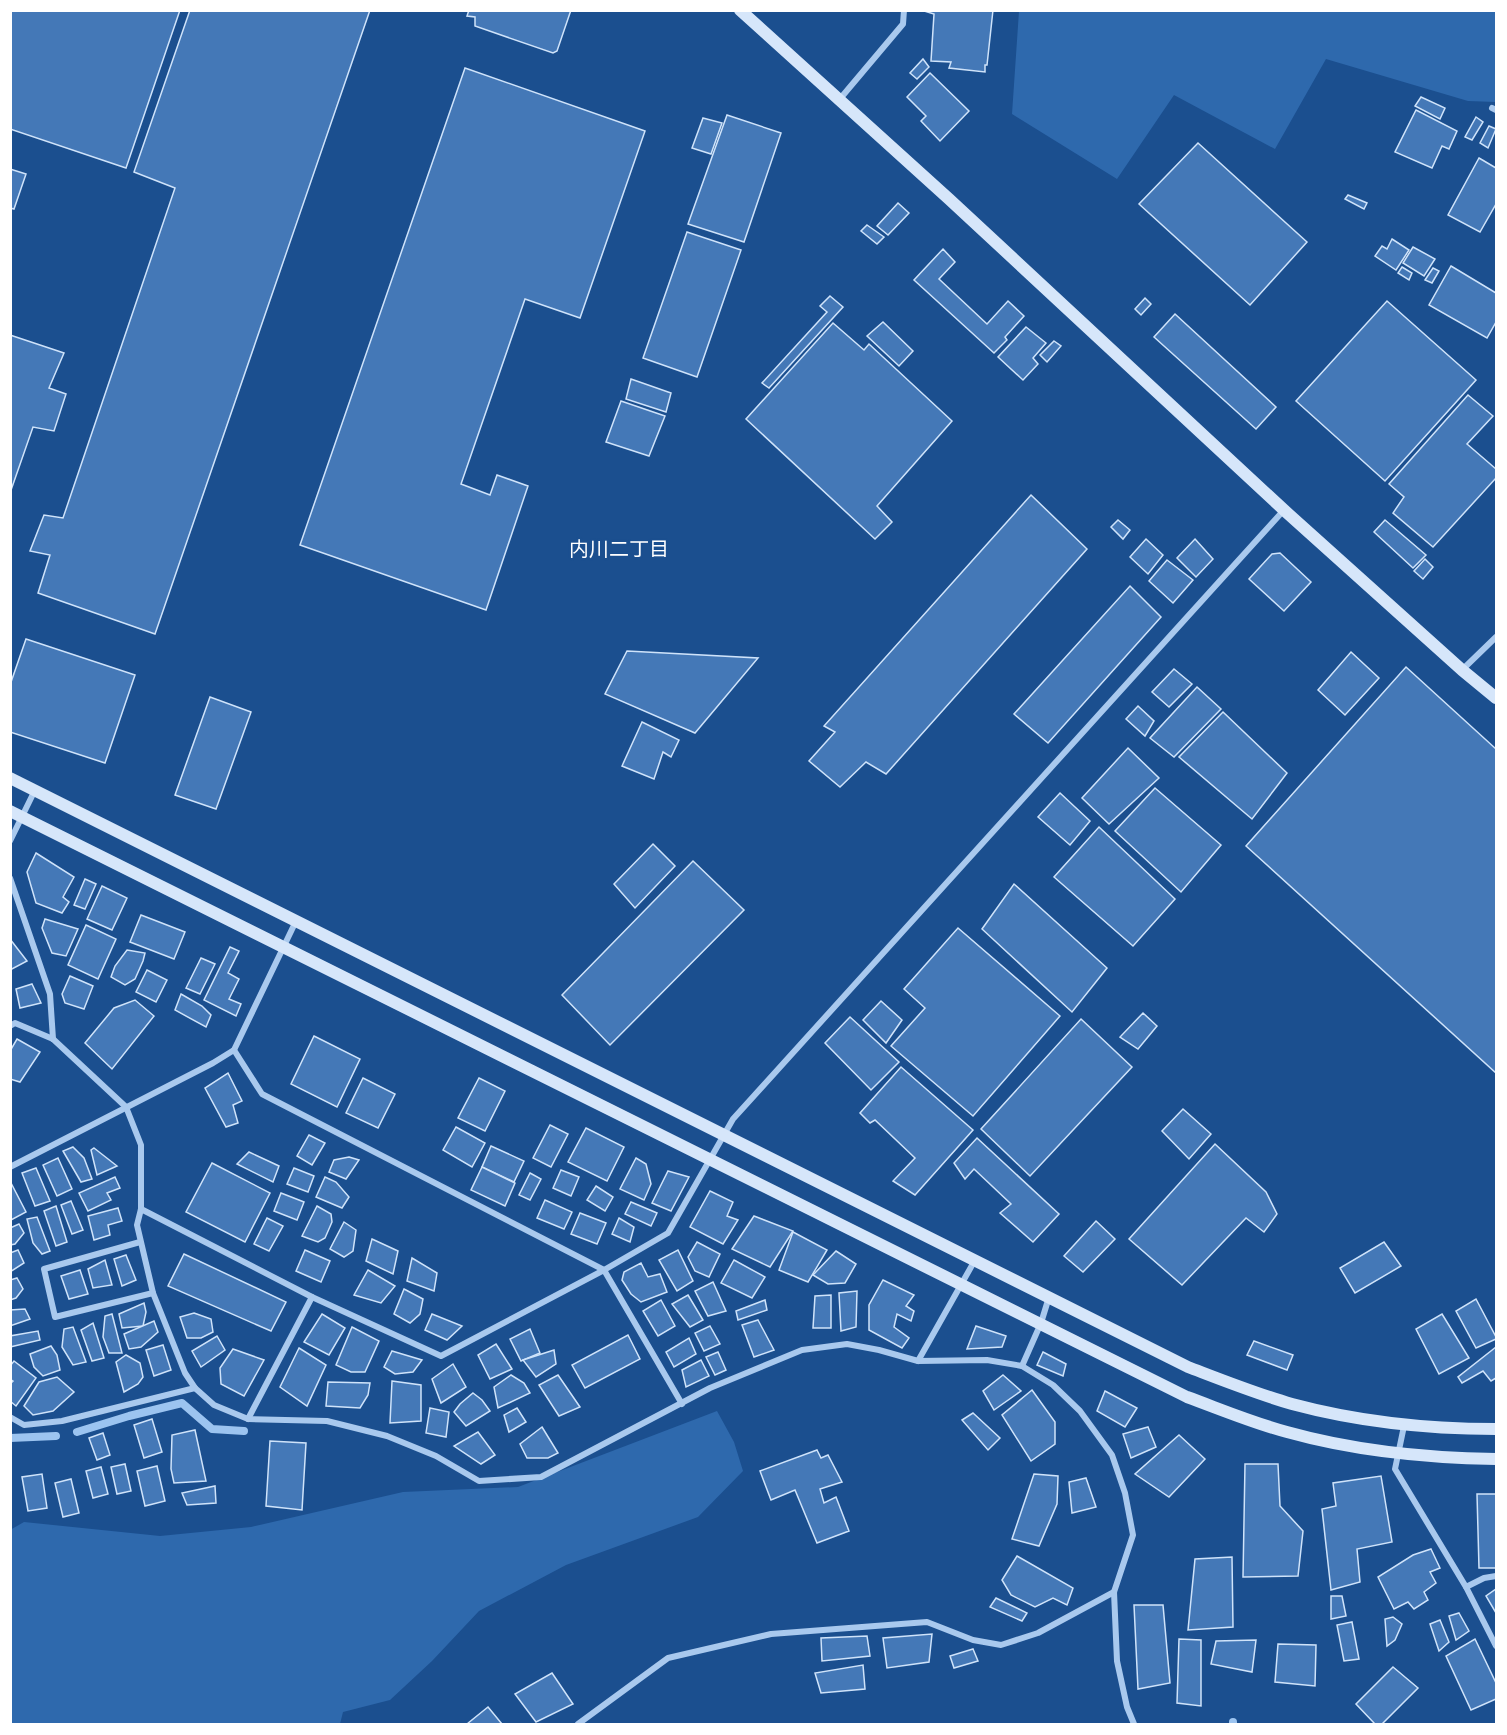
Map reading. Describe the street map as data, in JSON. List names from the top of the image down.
{
  "districts": ["内川二丁目"]
}
